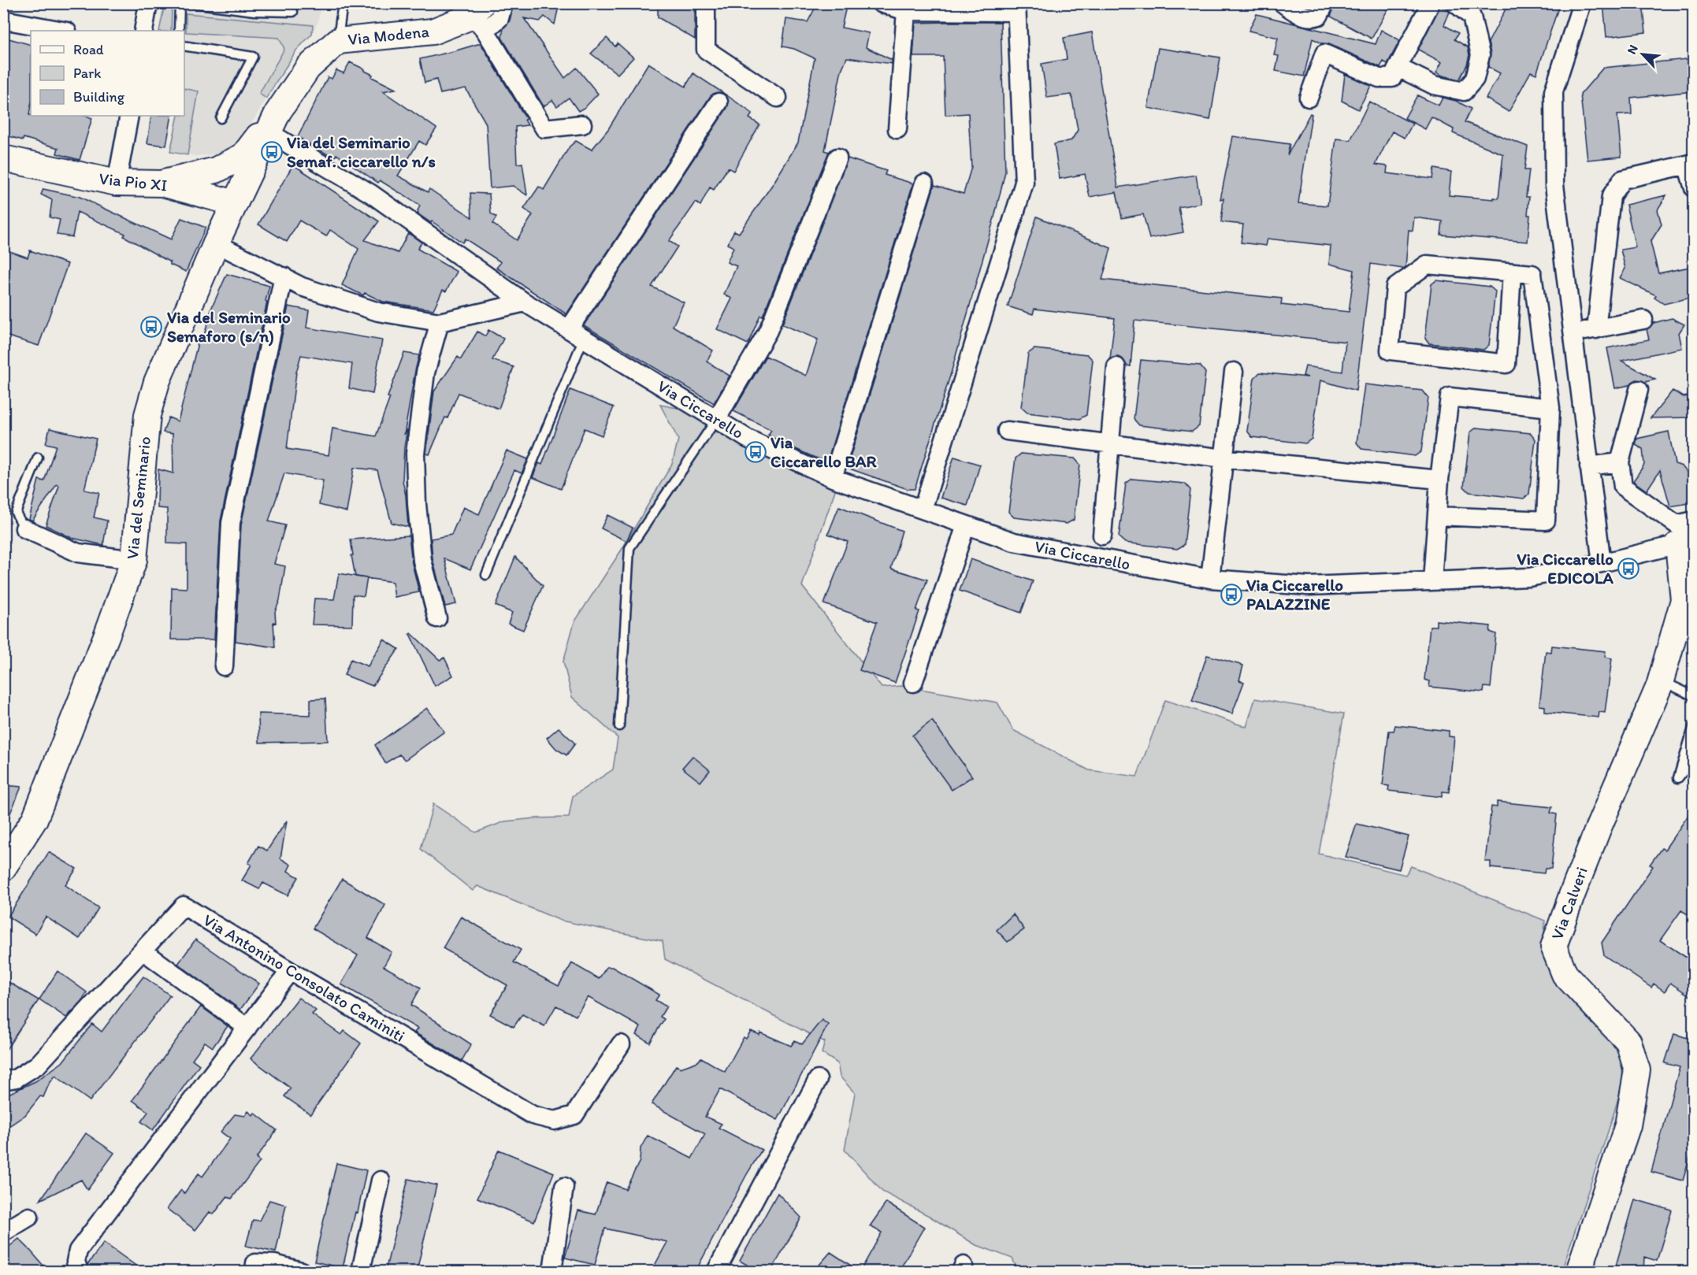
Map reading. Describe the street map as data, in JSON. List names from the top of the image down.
{
  "streets": {
    "street": [
      "Via Modena",
      "Via Pio XI",
      "Via Ciccarello",
      "Via del Seminario",
      "Via Calveri",
      "Via Antonino Consolato Caminiti"
    ]
  },
  "crossings": [
    ["Via Modena", "Via Pio XI"],
    ["Via Modena", "Via Ciccarello"],
    ["Via Modena", "Via del Seminario"],
    ["Via Pio XI", "Via del Seminario"],
    ["Via Ciccarello", "Via Calveri"]
  ],
  "places": {
    "bus stop": [
      "Via del Seminario Semaf. ciccarello n/s",
      "Via del Seminario Semaforo (s/n)",
      "Via Ciccarello BAR",
      "Via Ciccarello EDICOLA",
      "Via Ciccarello PALAZZINE"
    ]
  },
  "legend": ["Road", "Park", "Building"],
  "north": "top left"
}
